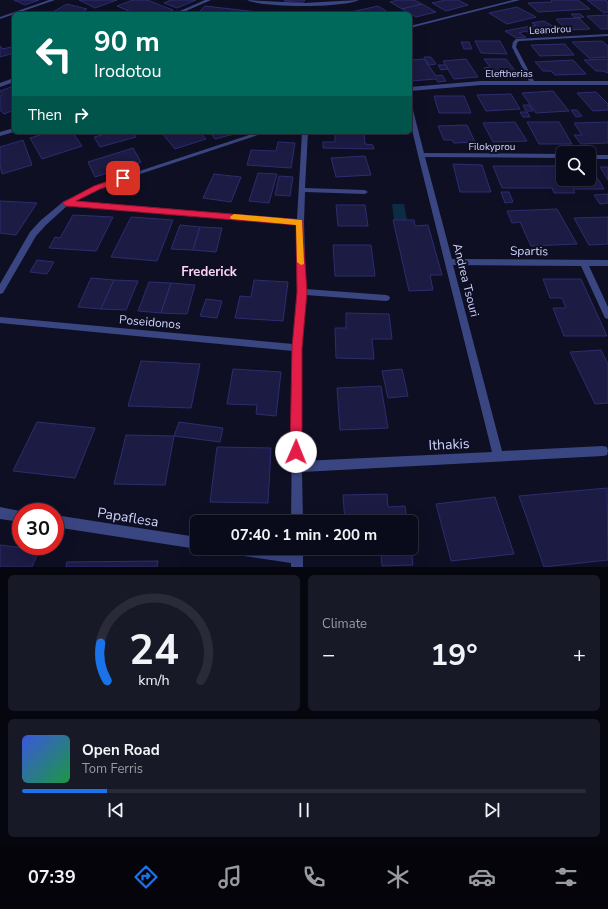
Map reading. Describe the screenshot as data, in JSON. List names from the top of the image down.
{
  "streets": {
    "street": [
      "Leandrou",
      "Eleftherias",
      "Filokyprou",
      "Spartis",
      "Andrea Tsouri",
      "Poseidonos",
      "Ithakis",
      "Papaflesa"
    ]
  },
  "crossings": [
    ["Leandrou", "Eleftherias"],
    ["Filokyprou", "Andrea Tsouri"],
    ["Spartis", "Andrea Tsouri"],
    ["Andrea Tsouri", "Ithakis"]
  ],
  "districts": ["Frederick"],
  "page": {
    "turn": ["90 m", "Irodotou"],
    "then": "Then",
    "limit": "30",
    "trip": "07:40 · 1 min · 200 m",
    "tile": "Climate",
    "heat": ["−", "19°", "+"],
    "song": ["Open Road", "Tom Ferris"],
    "tabs": "07:39",
    "gauge": ["24", "km/h"]
  }
}
